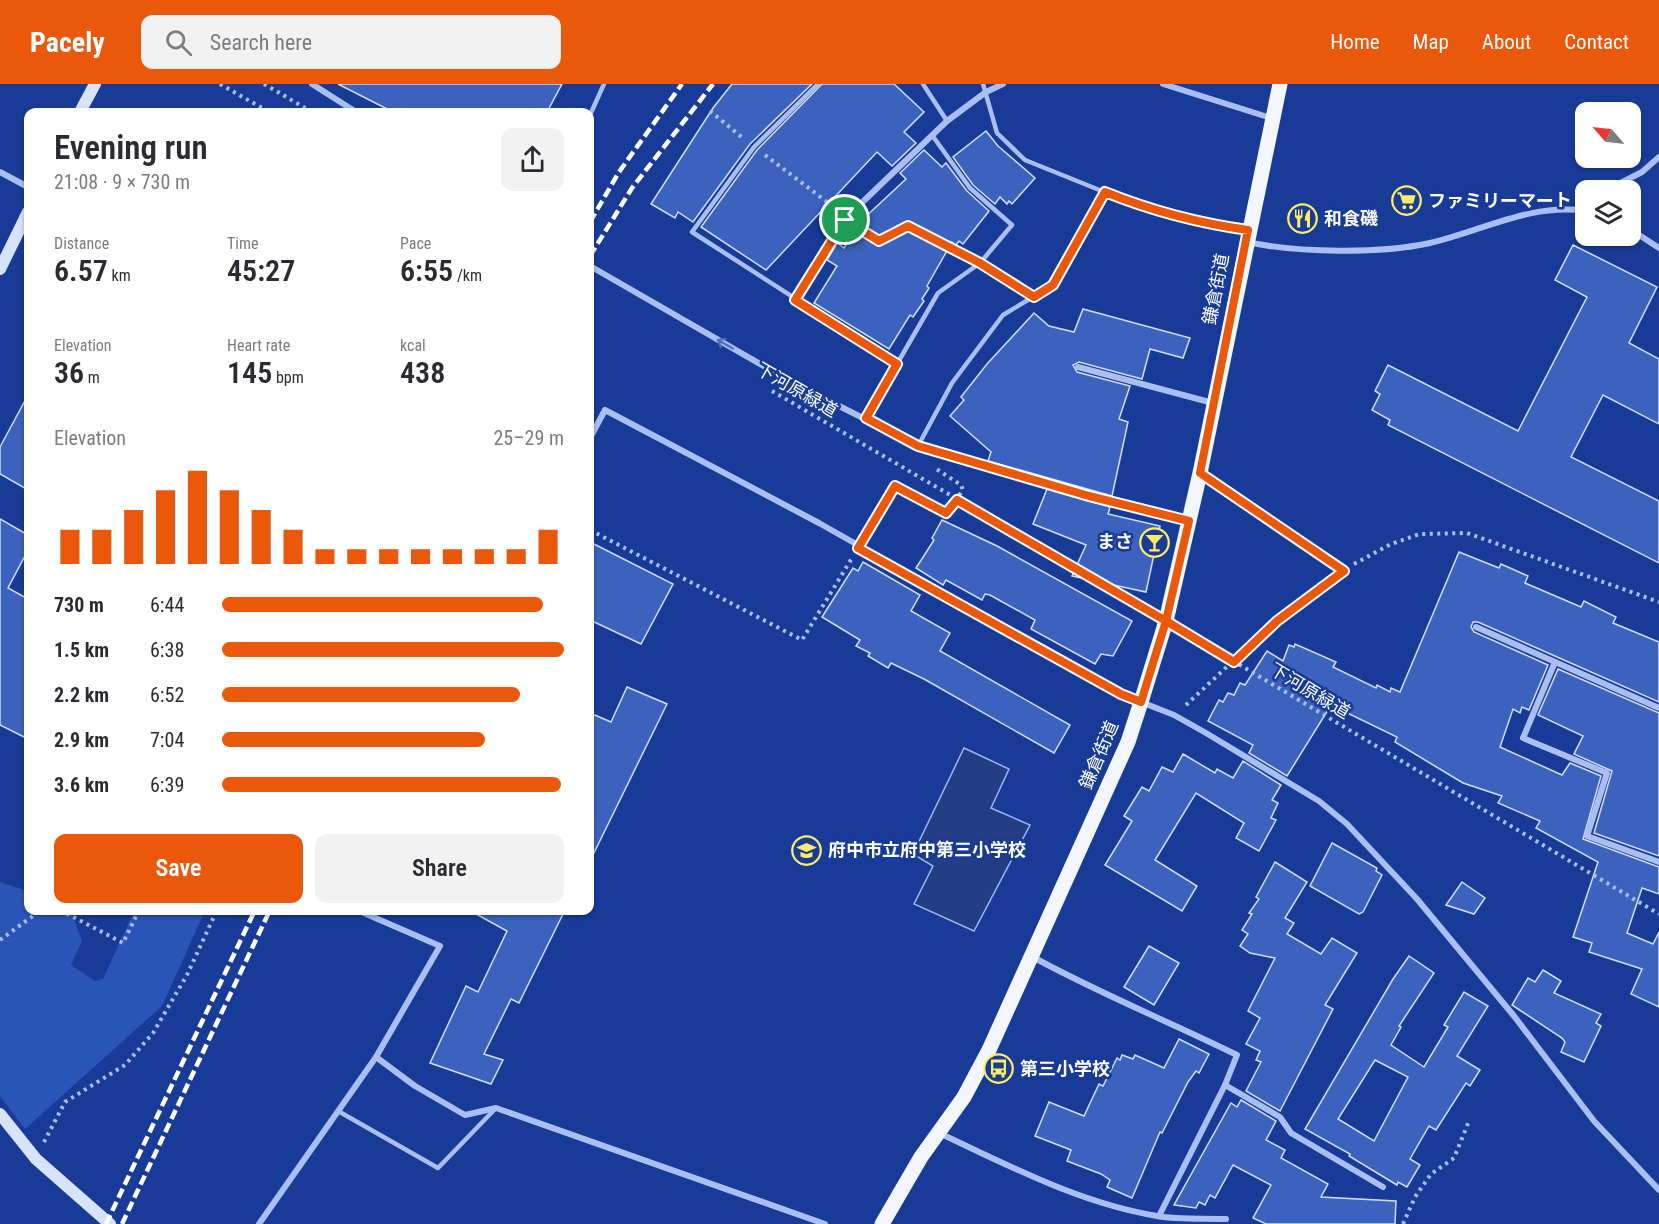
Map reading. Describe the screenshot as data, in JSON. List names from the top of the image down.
{
  "streets": {
    "main road": ["鎌倉街道"],
    "path": ["下河原緑道"]
  },
  "crossings": [
    ["鎌倉街道", "下河原緑道"]
  ],
  "places": {
    "supermarket": ["ファミリーマート"],
    "restaurant": ["和食磯"],
    "bar": ["まさ"],
    "school or university": ["府中市立府中第三小学校"],
    "bus stop": ["第三小学校"]
  },
  "north": "top left",
  "page": {
    "header": "Pacely",
    "search": "Search here",
    "nav": [
      "Home",
      "Map",
      "About",
      "Contact"
    ],
    "heading": ["Evening run", "21:08 · 9 × 730 m"],
    "stats": [
      ["Distance", "6.57 km"],
      ["Time", "45:27"],
      ["Pace", "6:55 /km"],
      ["Elevation", "36 m"],
      ["Heart rate", "145 bpm"],
      ["kcal", "438"]
    ],
    "chart": ["Elevation", "25–29 m"],
    "list": [
      {
        "name": "730 m",
        "note": "6:44"
      },
      {
        "name": "1.5 km",
        "note": "6:38"
      },
      {
        "name": "2.2 km",
        "note": "6:52"
      },
      {
        "name": "2.9 km",
        "note": "7:04"
      },
      {
        "name": "3.6 km",
        "note": "6:39"
      }
    ],
    "buttons": ["Save", "Share"]
  }
}
